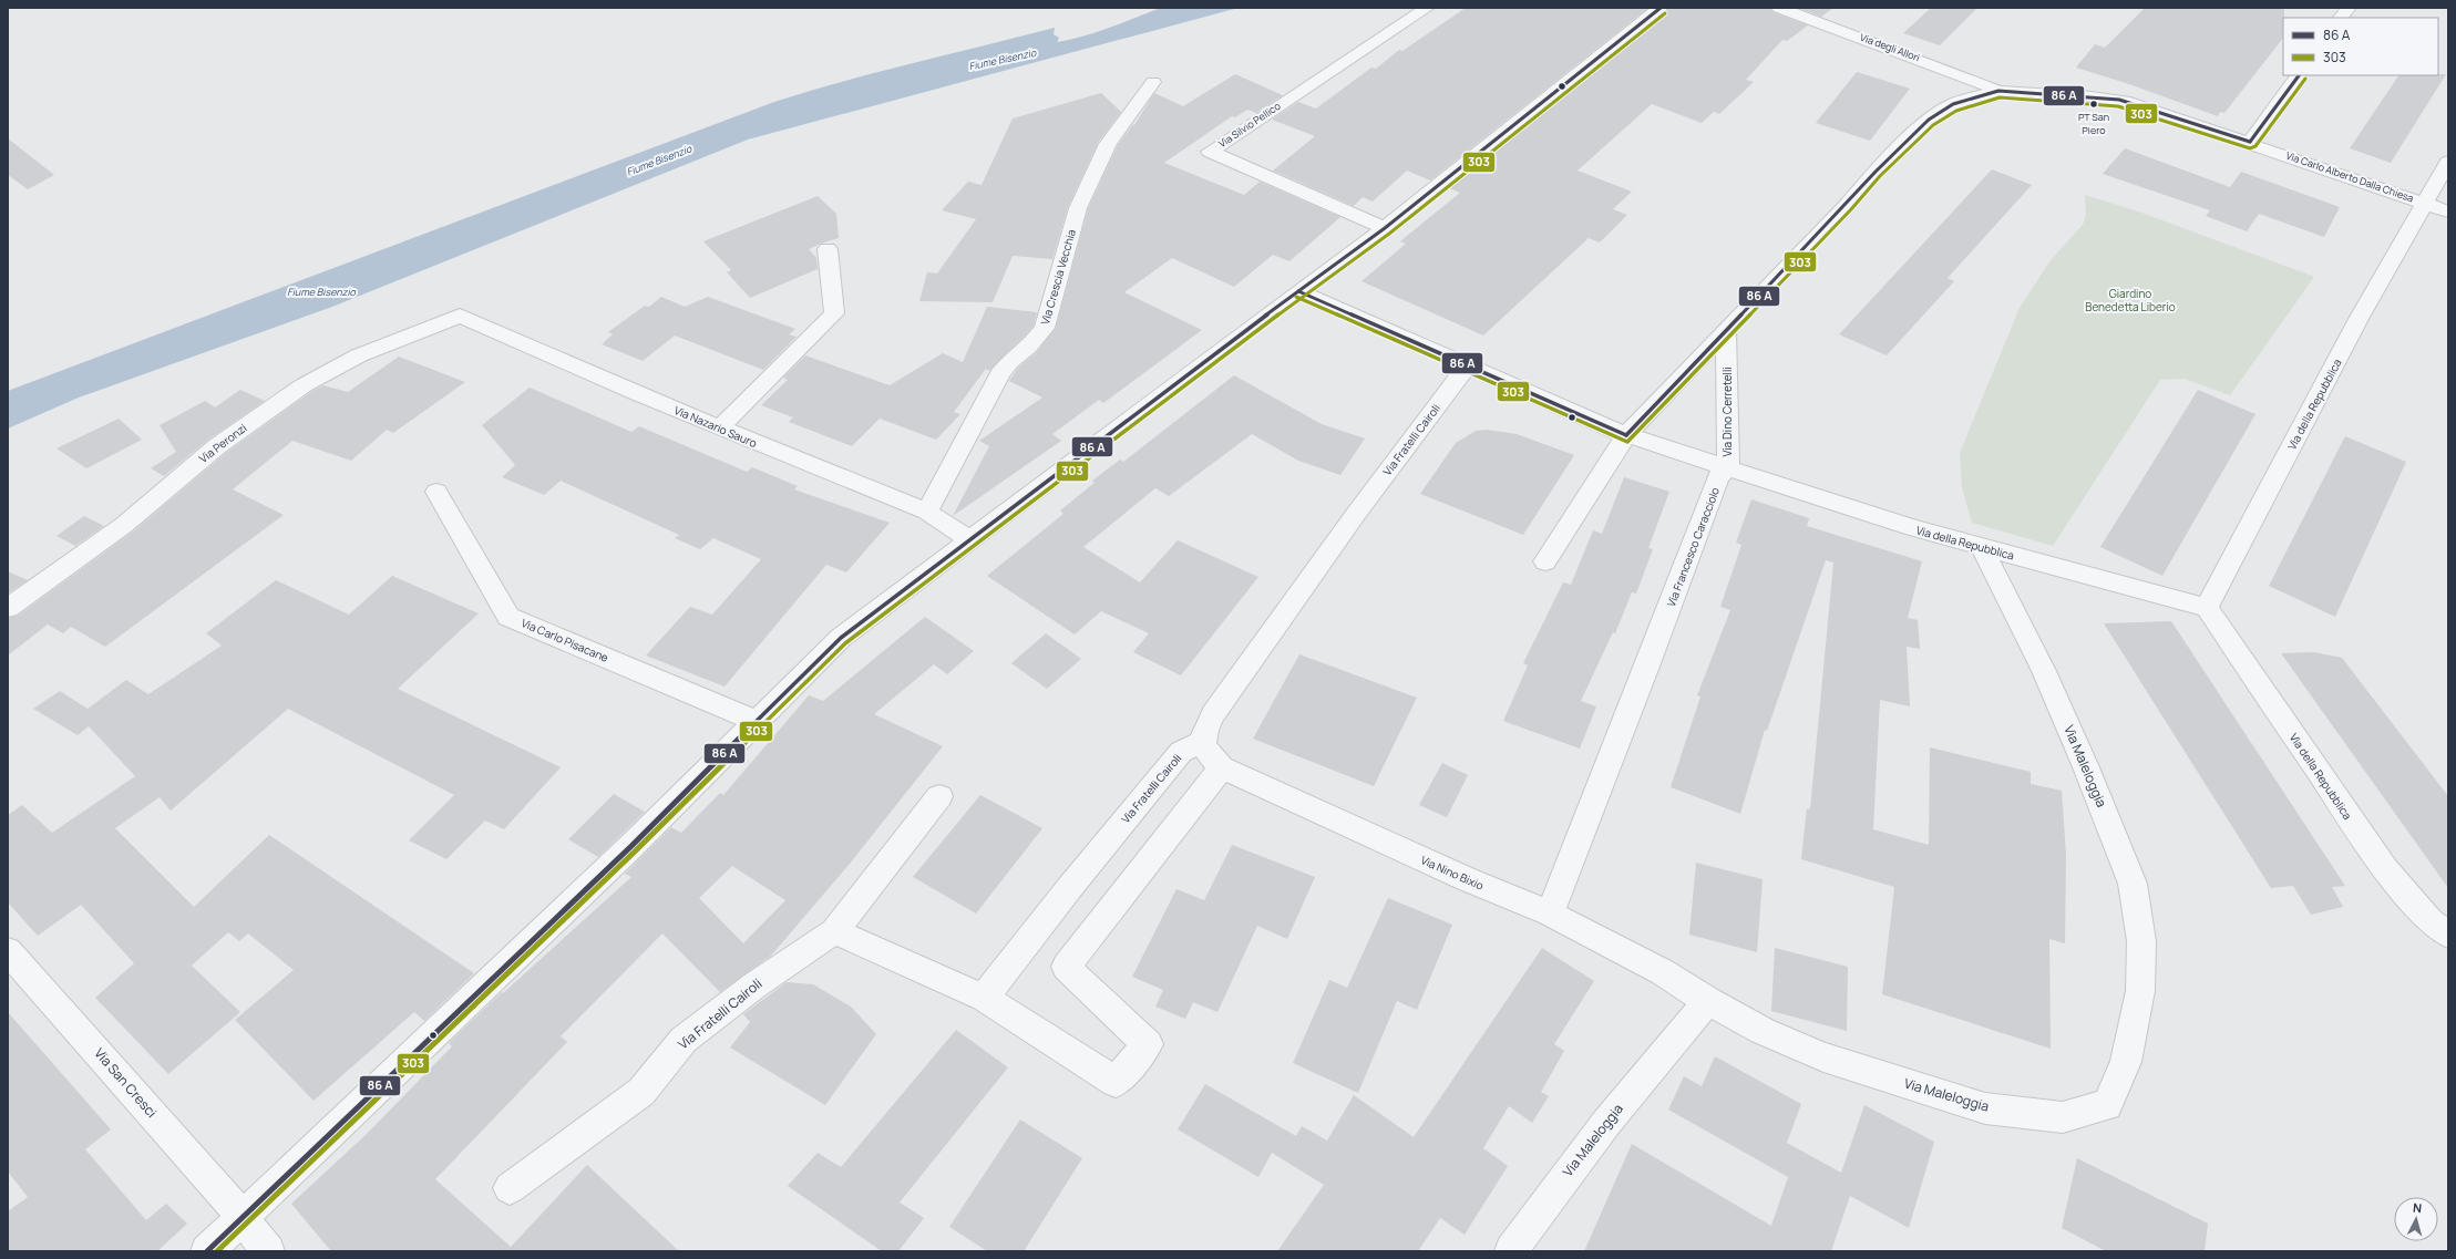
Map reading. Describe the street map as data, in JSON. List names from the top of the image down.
{
  "streets": {
    "street": [
      "Via degli Allori",
      "Via Silvio Pellico",
      "Via Carlo Alberto Dalla Chiesa",
      "Via Crescia Vecchia",
      "Via della Repubblica",
      "Via Dino Cerretelli",
      "Via Nazario Sauro",
      "Via Fratelli Cairoli",
      "Via Peronzi",
      "Via Francesco Caracciolo",
      "Via Carlo Pisacane",
      "Via Maleloggia",
      "Via Nino Bixio",
      "Via San Cresci"
    ]
  },
  "crossings": [
    ["Via degli Allori", "Via Carlo Alberto Dalla Chiesa"],
    ["Via Carlo Alberto Dalla Chiesa", "Via della Repubblica"],
    ["Via Crescia Vecchia", "Via Nazario Sauro"],
    ["Via della Repubblica", "Via Dino Cerretelli"],
    ["Via della Repubblica", "Via Francesco Caracciolo"],
    ["Via della Repubblica", "Via Maleloggia"],
    ["Via Dino Cerretelli", "Via Francesco Caracciolo"],
    ["Via Nazario Sauro", "Via Peronzi"],
    ["Via Fratelli Cairoli", "Via Nino Bixio"],
    ["Via Francesco Caracciolo", "Via Nino Bixio"],
    ["Via Maleloggia", "Via Nino Bixio"]
  ],
  "water": ["Fiume Bisenzio"],
  "parks": ["Giardino Benedetta Liberio"],
  "places": ["PT San Piero"],
  "lines": ["transit line 303"],
  "legend": ["86 A", "303"],
  "north": "top"
}
